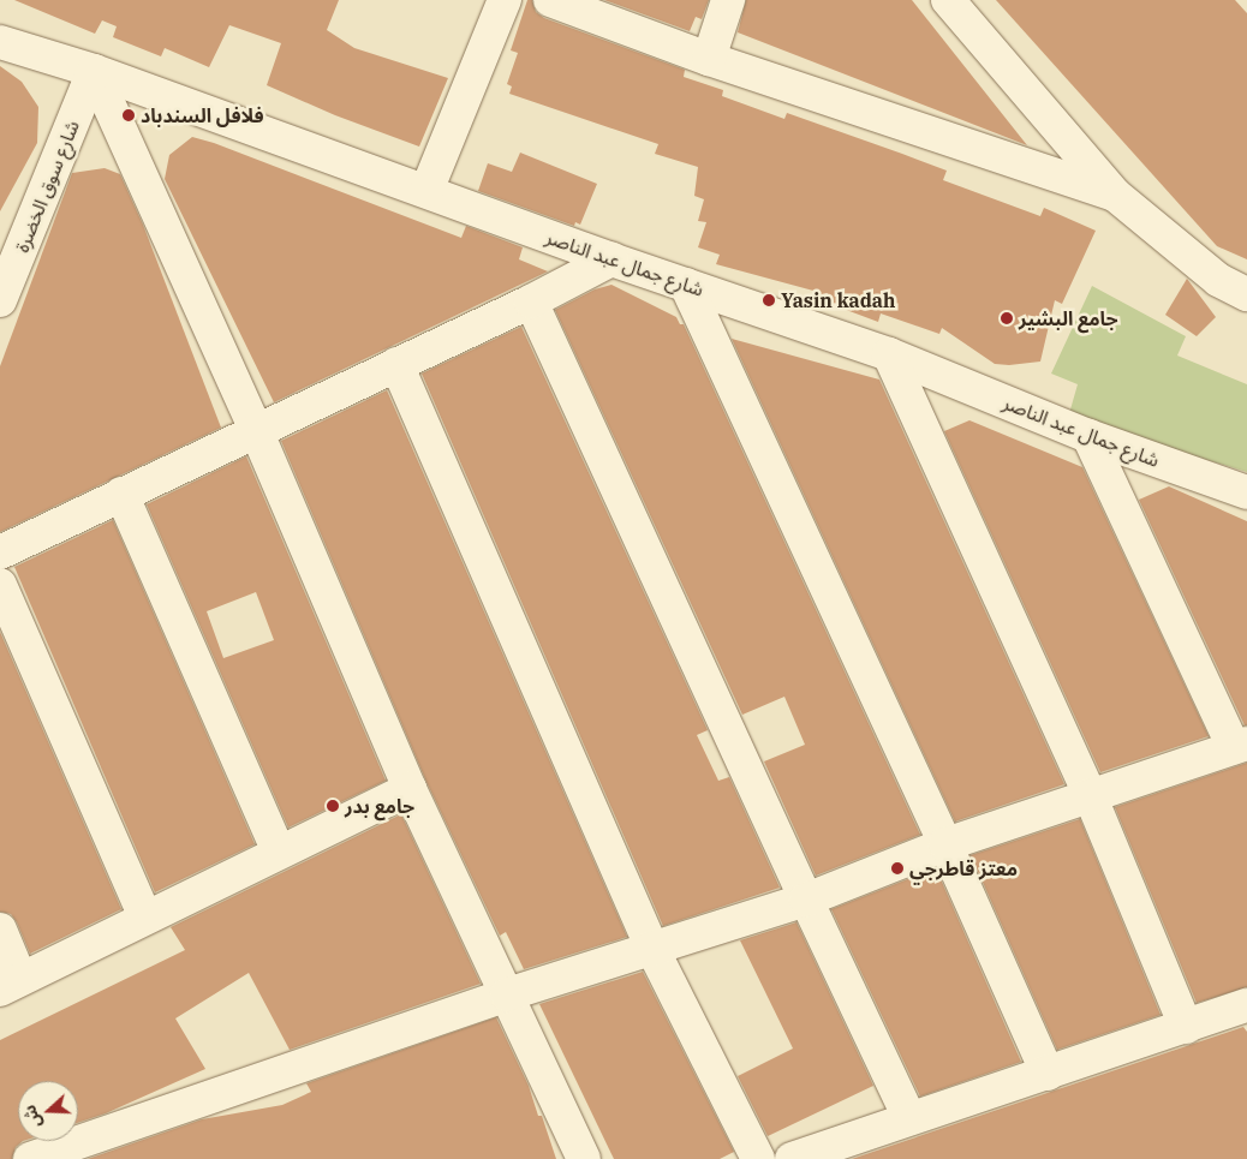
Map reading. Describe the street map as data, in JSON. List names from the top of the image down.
{
  "streets": {
    "street": ["شارع سوق الخضرة", "شارع جمال عبد الناصر"]
  },
  "crossings": [
    ["شارع سوق الخضرة", "شارع جمال عبد الناصر"]
  ],
  "places": [
    "فلافل السندباد",
    "Yasin kadah",
    "جامع البشير",
    "جامع بدر",
    "معتز قاطرجي"
  ],
  "north": "left"
}
